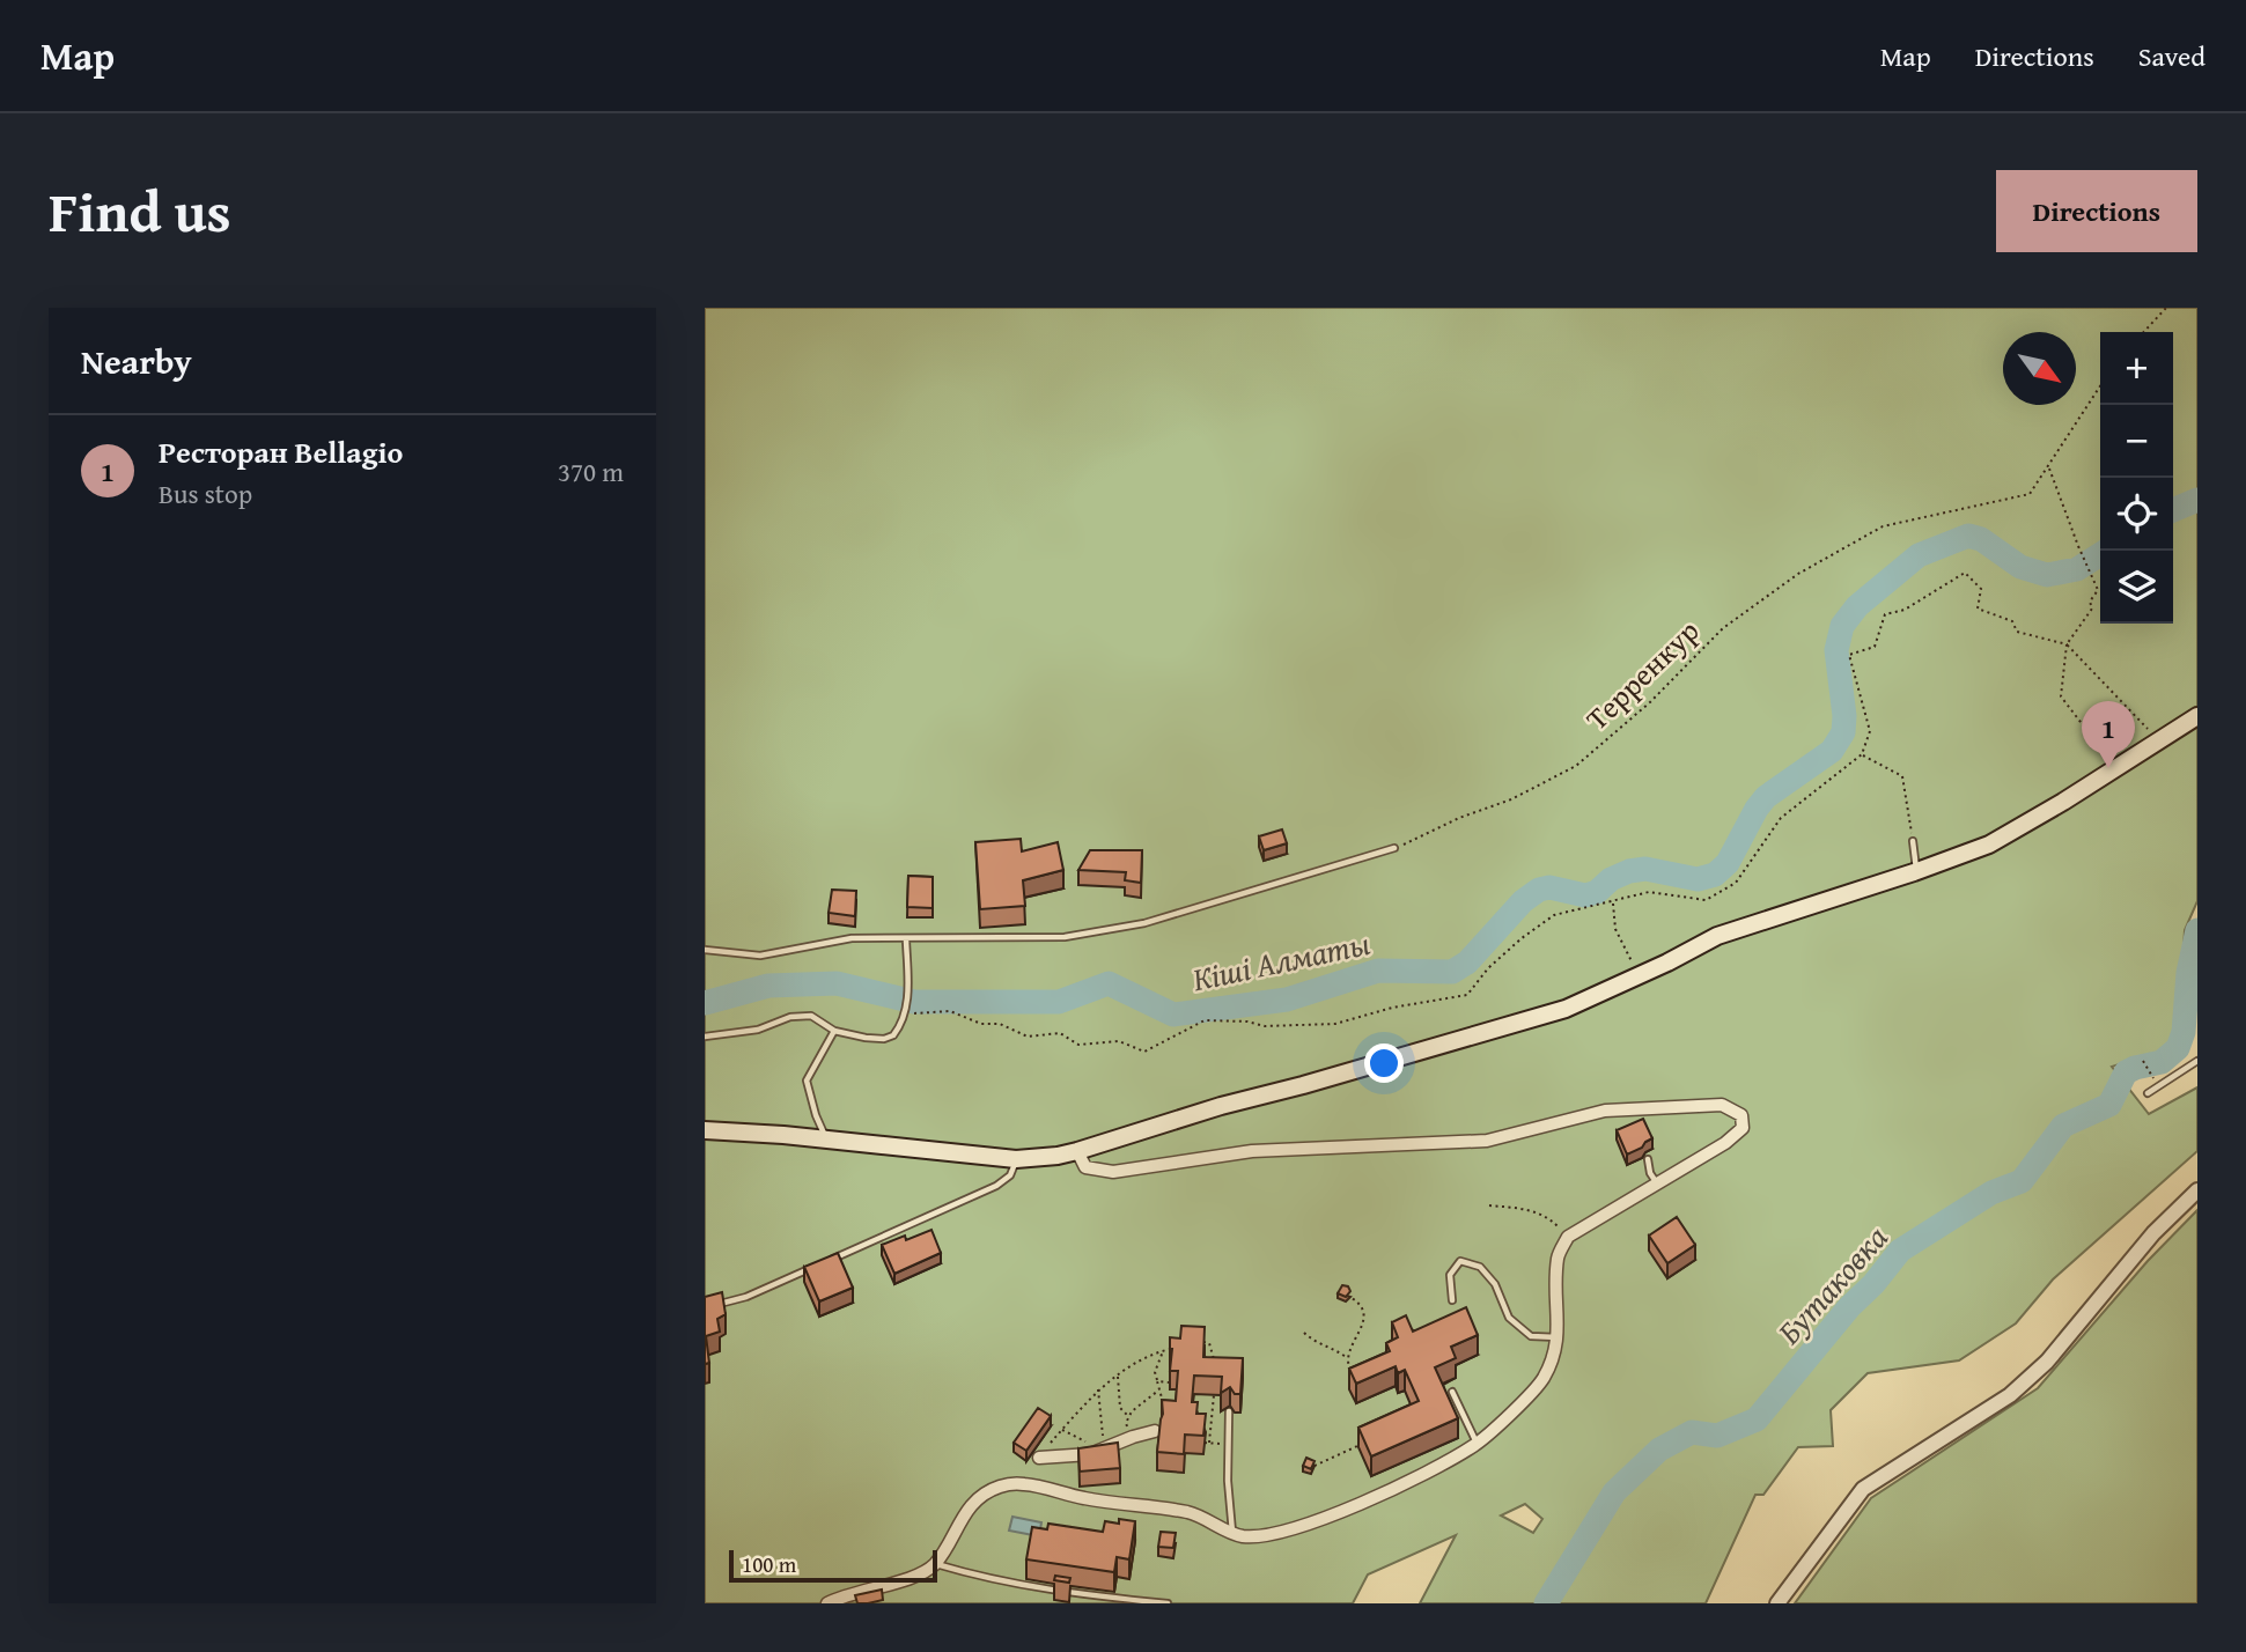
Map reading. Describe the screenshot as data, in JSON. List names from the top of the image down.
{
  "streets": {
    "path": ["Терренкур"]
  },
  "water": ["Кіші Алматы", "Бутаковка"],
  "scale_bar": "100 m",
  "north": "bottom right",
  "page": {
    "header": "Map",
    "nav": ["Map", "Directions", "Saved"],
    "title": "Find us",
    "buttons": "Directions",
    "heading": "Nearby",
    "map_buttons": ["+", "−"],
    "list": [
      {
        "mark": "1",
        "name": "Ресторан Bellagio",
        "note": "Bus stop",
        "value": "370 m"
      }
    ],
    "pins": "1",
    "scale": "100 m"
  }
}
